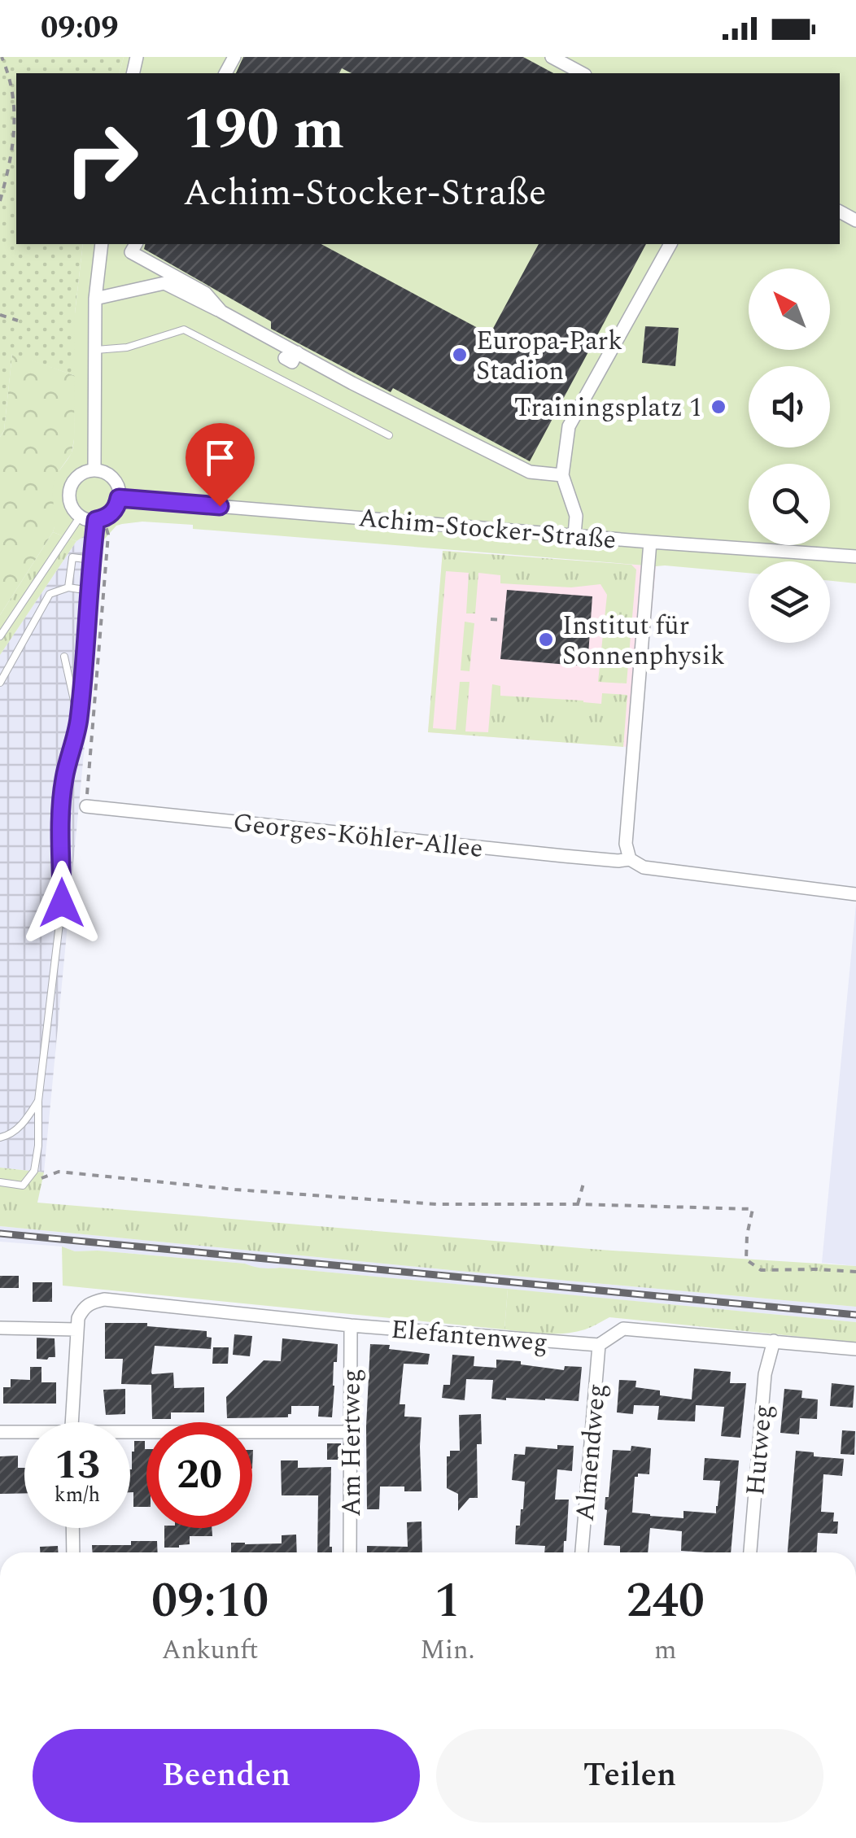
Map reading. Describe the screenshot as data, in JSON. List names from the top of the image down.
{
  "streets": {
    "street": [
      "Achim-Stocker-Straße",
      "Georges-Köhler-Allee",
      "Elefantenweg",
      "Am Hertweg",
      "Hutweg",
      "Almendweg"
    ]
  },
  "crossings": [
    ["Elefantenweg", "Am Hertweg"],
    ["Elefantenweg", "Hutweg"],
    ["Elefantenweg", "Almendweg"]
  ],
  "places": ["Europa-Park Stadion", "Trainingsplatz 1", "Institut für Sonnenphysik"],
  "north": "top left",
  "page": {
    "status": "09:09",
    "turn": ["190 m", "Achim-Stocker-Straße"],
    "speed": "13 km/h",
    "limit": "20",
    "eta": [
      "09:10",
      "Ankunft",
      "1",
      "Min.",
      "240",
      "m"
    ],
    "buttons": ["Beenden", "Teilen"]
  }
}
